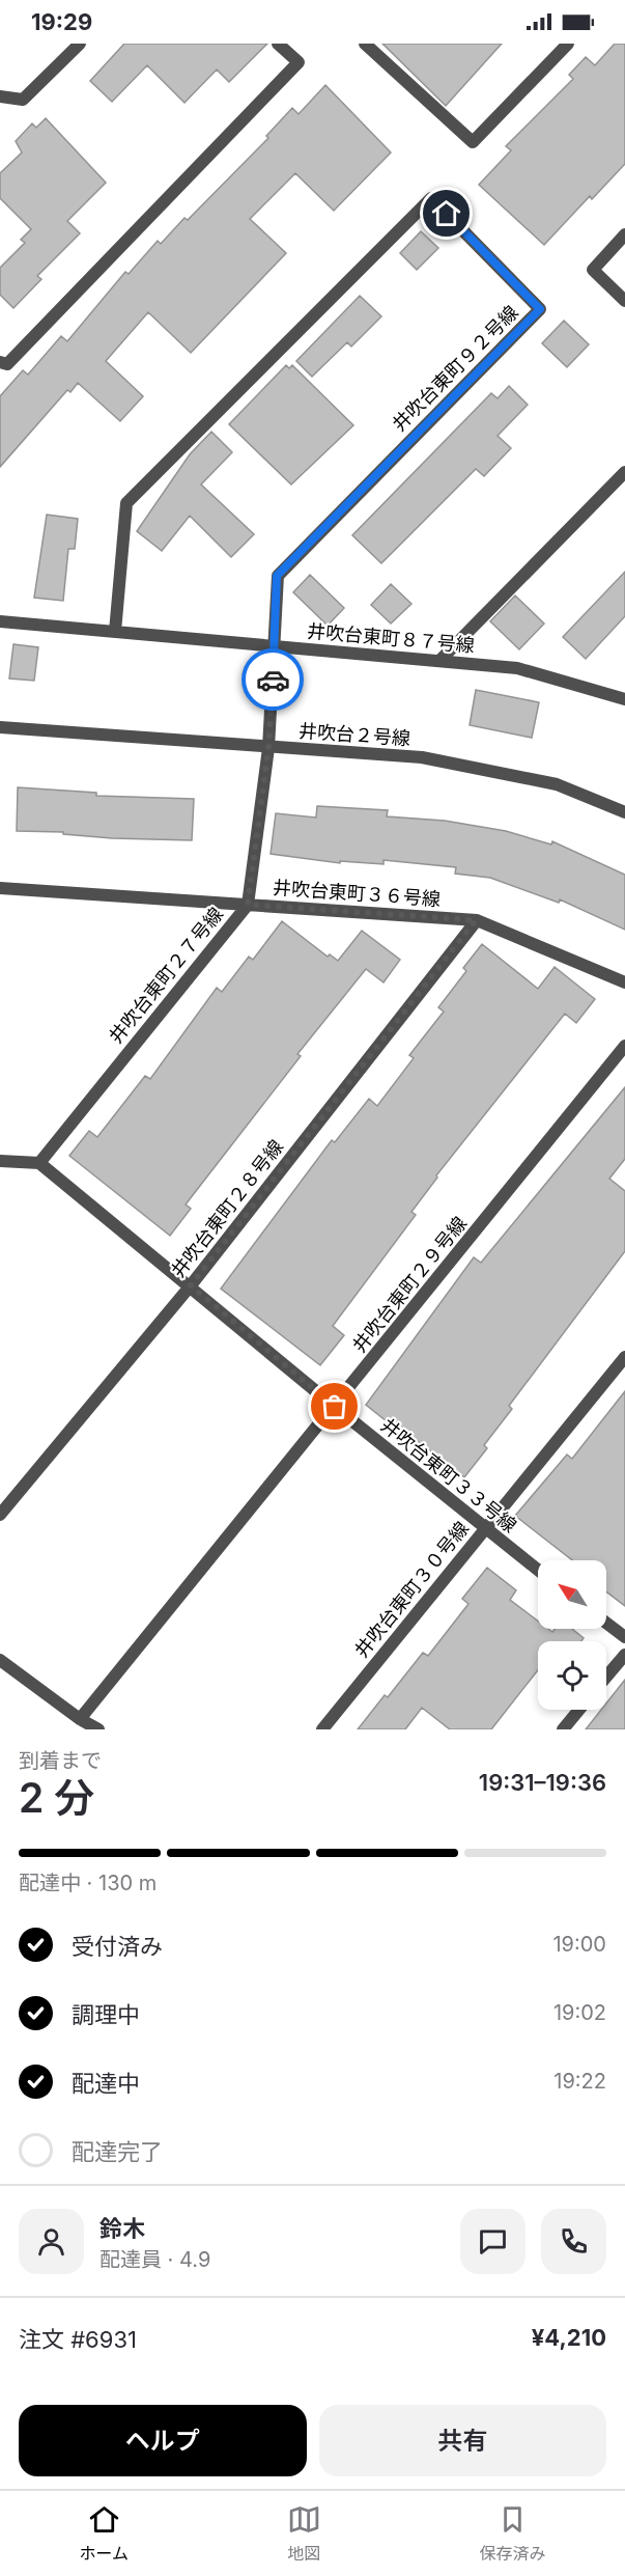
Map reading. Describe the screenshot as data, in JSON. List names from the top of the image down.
{
  "streets": {
    "street": [
      "井吹台東町９２号線",
      "井吹台東町８７号線",
      "井吹台２号線",
      "井吹台東町３６号線",
      "井吹台東町２７号線",
      "井吹台東町２８号線",
      "井吹台東町２９号線",
      "井吹台東町３３号線",
      "井吹台東町３０号線"
    ]
  },
  "crossings": [
    ["井吹台東町９２号線", "井吹台東町８７号線"],
    ["井吹台東町９２号線", "井吹台２号線"],
    ["井吹台東町９２号線", "井吹台東町２７号線"],
    ["井吹台２号線", "井吹台東町２７号線"],
    ["井吹台東町３６号線", "井吹台東町２７号線"],
    ["井吹台東町３６号線", "井吹台東町２８号線"],
    ["井吹台東町２７号線", "井吹台東町３３号線"],
    ["井吹台東町２８号線", "井吹台東町３３号線"],
    ["井吹台東町２９号線", "井吹台東町３３号線"],
    ["井吹台東町３３号線", "井吹台東町３０号線"]
  ],
  "north": "top left",
  "page": {
    "status": "19:29",
    "heading": ["2 分", "到着まで", "19:31–19:36"],
    "panel": [
      "鈴木",
      "配達員 · 4.9",
      "注文 #6931",
      "¥4,210"
    ],
    "bar": "配達中 · 130 m",
    "list": [
      ["受付済み", "19:00"],
      ["調理中", "19:02"],
      ["配達中", "19:22"],
      "配達完了"
    ],
    "buttons": ["ヘルプ", "共有"],
    "tabs": ["ホーム", "地図", "保存済み"]
  }
}
